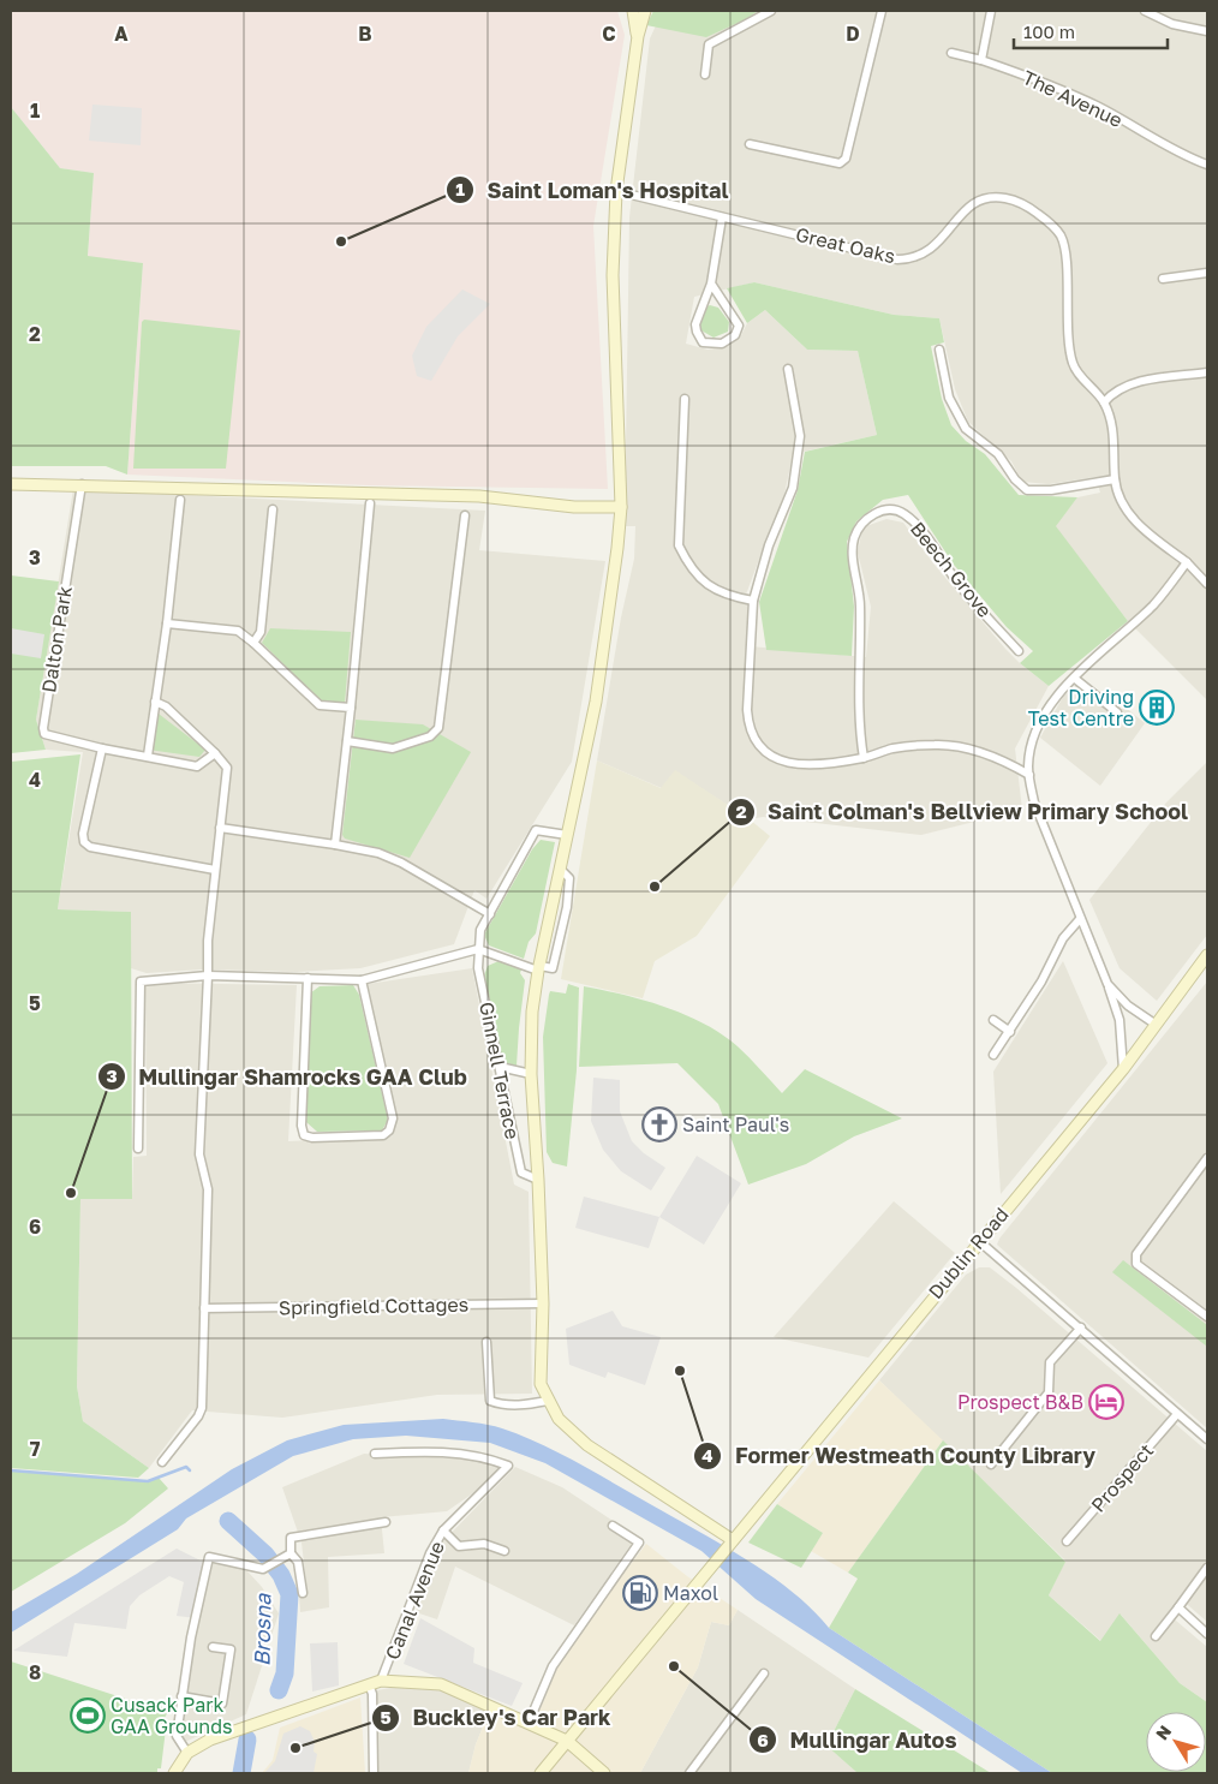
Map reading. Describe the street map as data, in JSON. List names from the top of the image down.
{
  "streets": {
    "street": [
      "The Avenue",
      "Great Oaks",
      "Beech Grove",
      "Dalton Park",
      "Ginnell Terrace",
      "Dublin Road",
      "Springfield Cottages",
      "Prospect",
      "Canal Avenue"
    ]
  },
  "water": ["Brosna"],
  "places": {
    "other": [
      "Saint Loman's Hospital",
      "Saint Colman's Bellview Primary School",
      "Mullingar Shamrocks GAA Club",
      "Former Westmeath County Library",
      "Mullingar Autos",
      "Buckley's Car Park"
    ],
    "building": ["Driving Test Centre"],
    "church": ["Saint Paul's"],
    "hotel": ["Prospect B&B"],
    "fuel station": ["Maxol"],
    "sports": ["Cusack Park GAA Grounds"]
  },
  "scale_bar": "100 m",
  "north": "top left",
  "grid": {
    "columns": [
      "A",
      "B",
      "C",
      "D"
    ],
    "rows": [
      "1",
      "2",
      "3",
      "4",
      "5",
      "6",
      "7",
      "8"
    ]
  }
}
